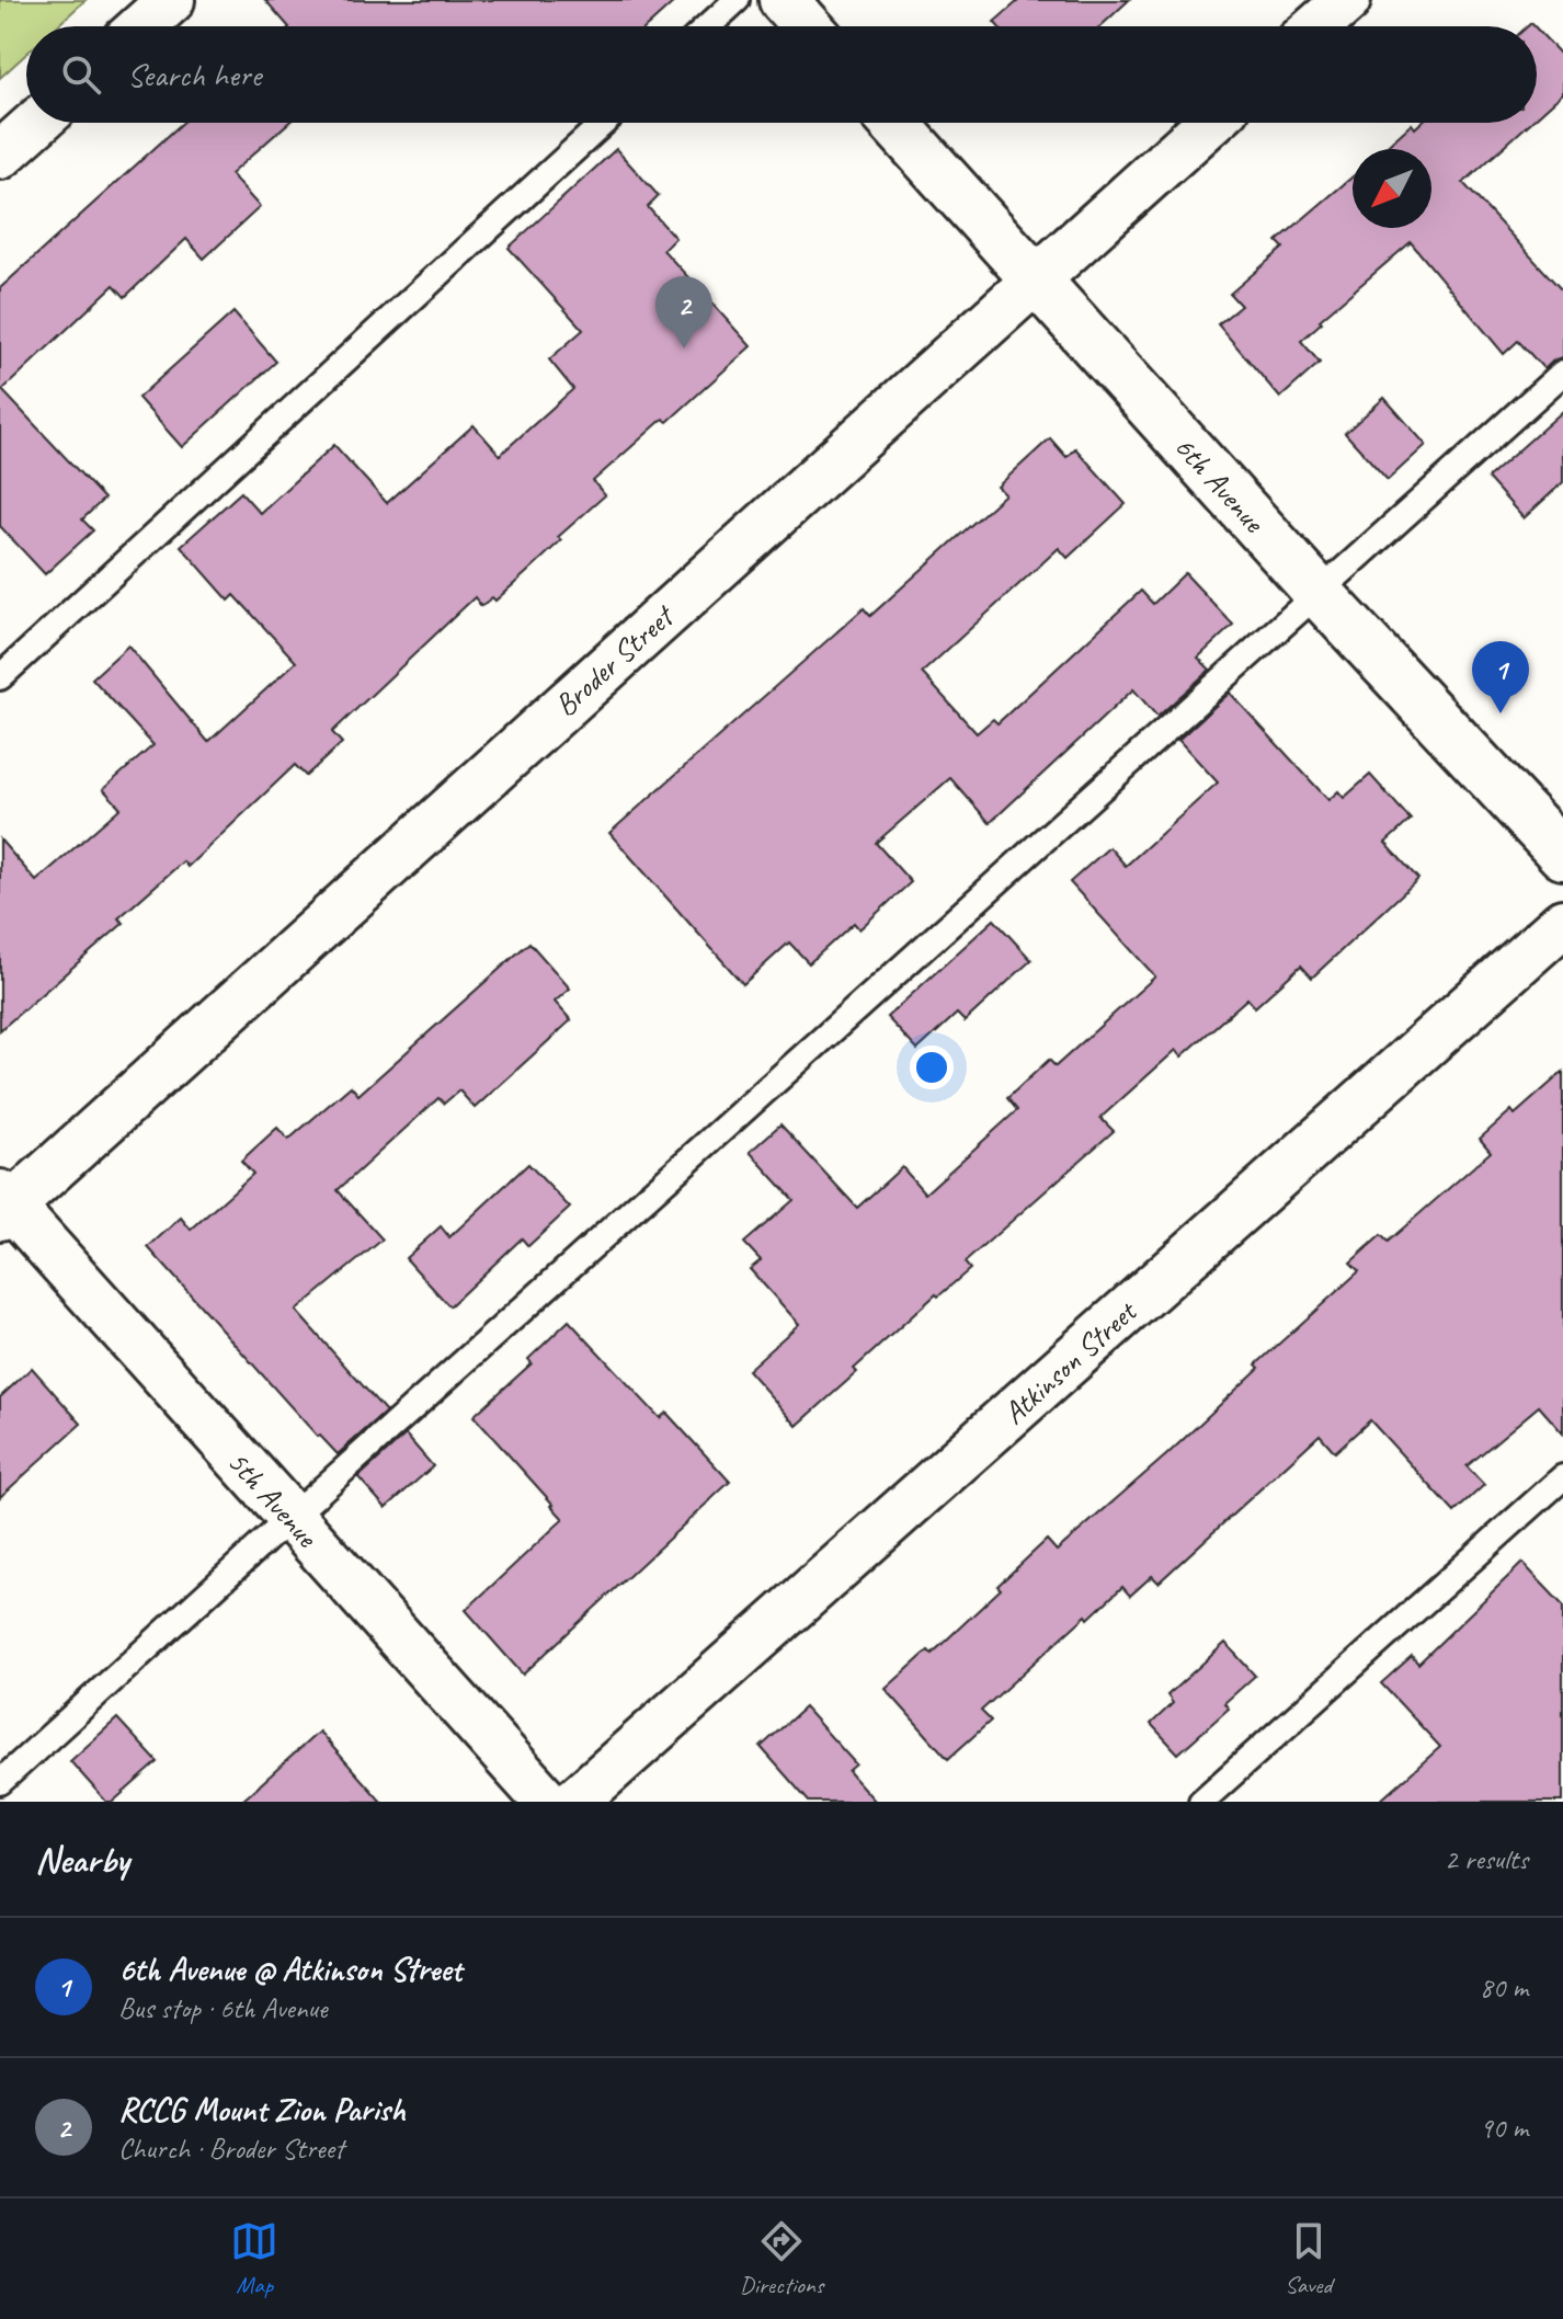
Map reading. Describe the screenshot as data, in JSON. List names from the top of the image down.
{
  "streets": {
    "street": [
      "6th Avenue",
      "Broder Street",
      "Atkinson Street",
      "5th Avenue"
    ]
  },
  "crossings": [
    ["6th Avenue", "Broder Street"],
    ["Broder Street", "5th Avenue"]
  ],
  "north": "bottom left",
  "page": {
    "search": "Search here",
    "pins": ["2", "1"],
    "heading": ["Nearby", "2 results"],
    "list": [
      {
        "mark": "1",
        "name": "6th Avenue @ Atkinson Street",
        "note": "Bus stop · 6th Avenue",
        "value": "80 m"
      },
      {
        "mark": "2",
        "name": "RCCG Mount Zion Parish",
        "note": "Church · Broder Street",
        "value": "90 m"
      }
    ],
    "nav": ["Map", "Directions", "Saved"]
  }
}
